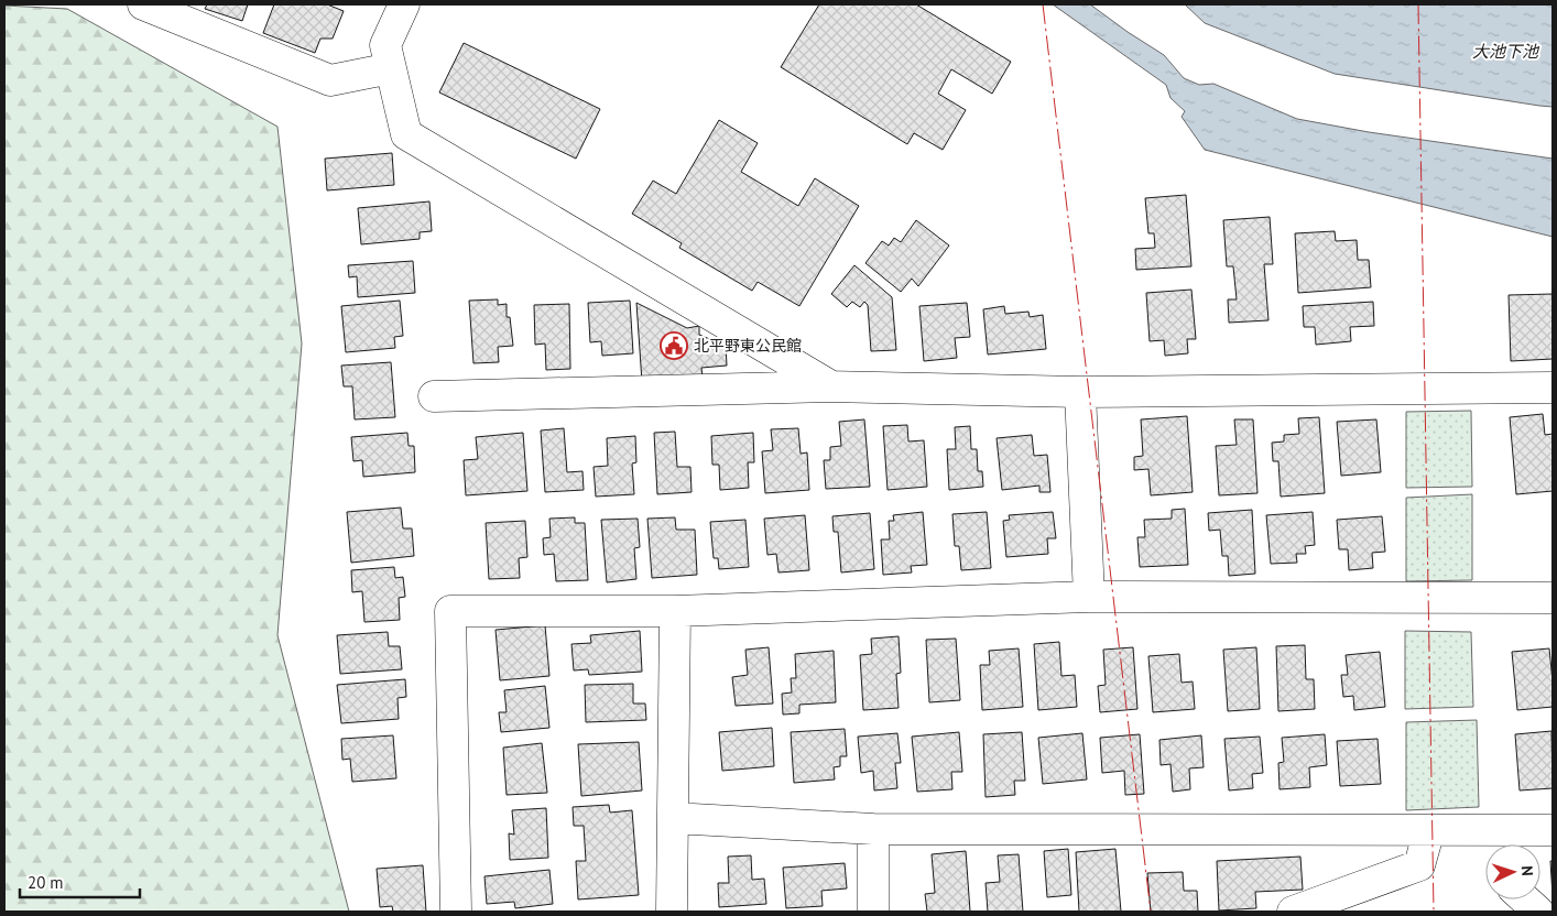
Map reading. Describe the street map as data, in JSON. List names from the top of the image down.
{
  "water": ["大池下池"],
  "places": {
    "public building": ["北平野東公民館"]
  },
  "scale_bar": "20 m",
  "north": "right"
}
